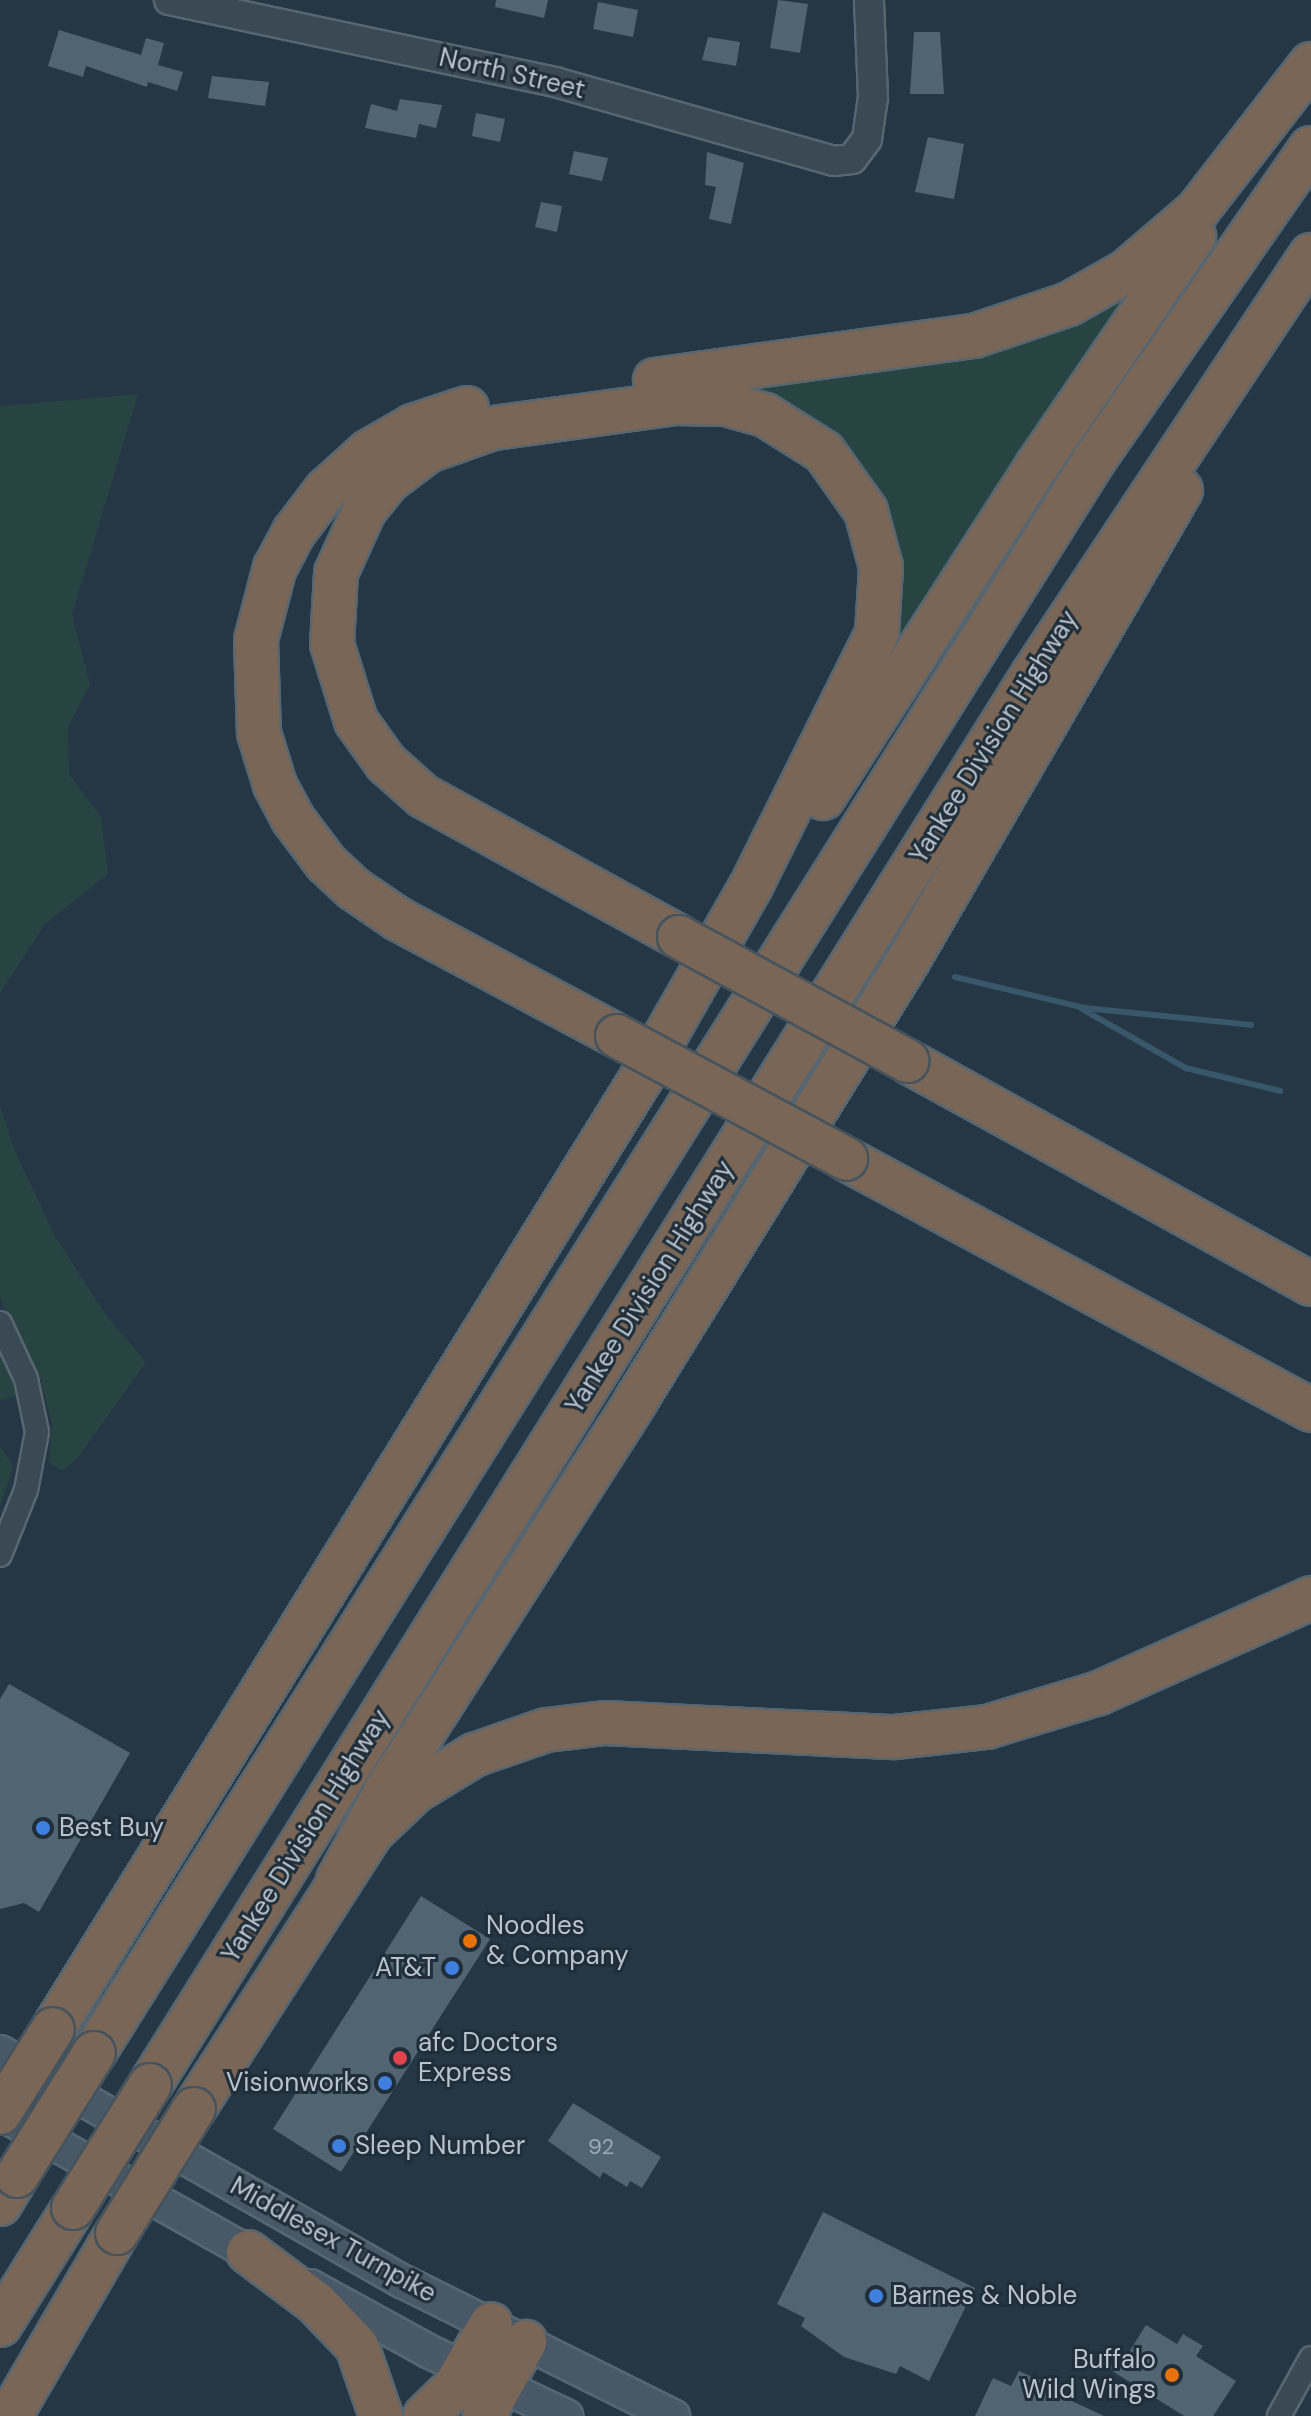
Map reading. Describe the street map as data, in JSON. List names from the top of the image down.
{
  "streets": {
    "highway": ["Yankee Division Highway"],
    "main road": ["Middlesex Turnpike"],
    "street": ["North Street"]
  },
  "places": [
    "Best Buy",
    "Noodles & Company",
    "AT&T",
    "afc Doctors Express",
    "Visionworks",
    "Sleep Number",
    "Barnes & Noble",
    "Buffalo Wild Wings"
  ],
  "house_numbers": ["92"]
}
